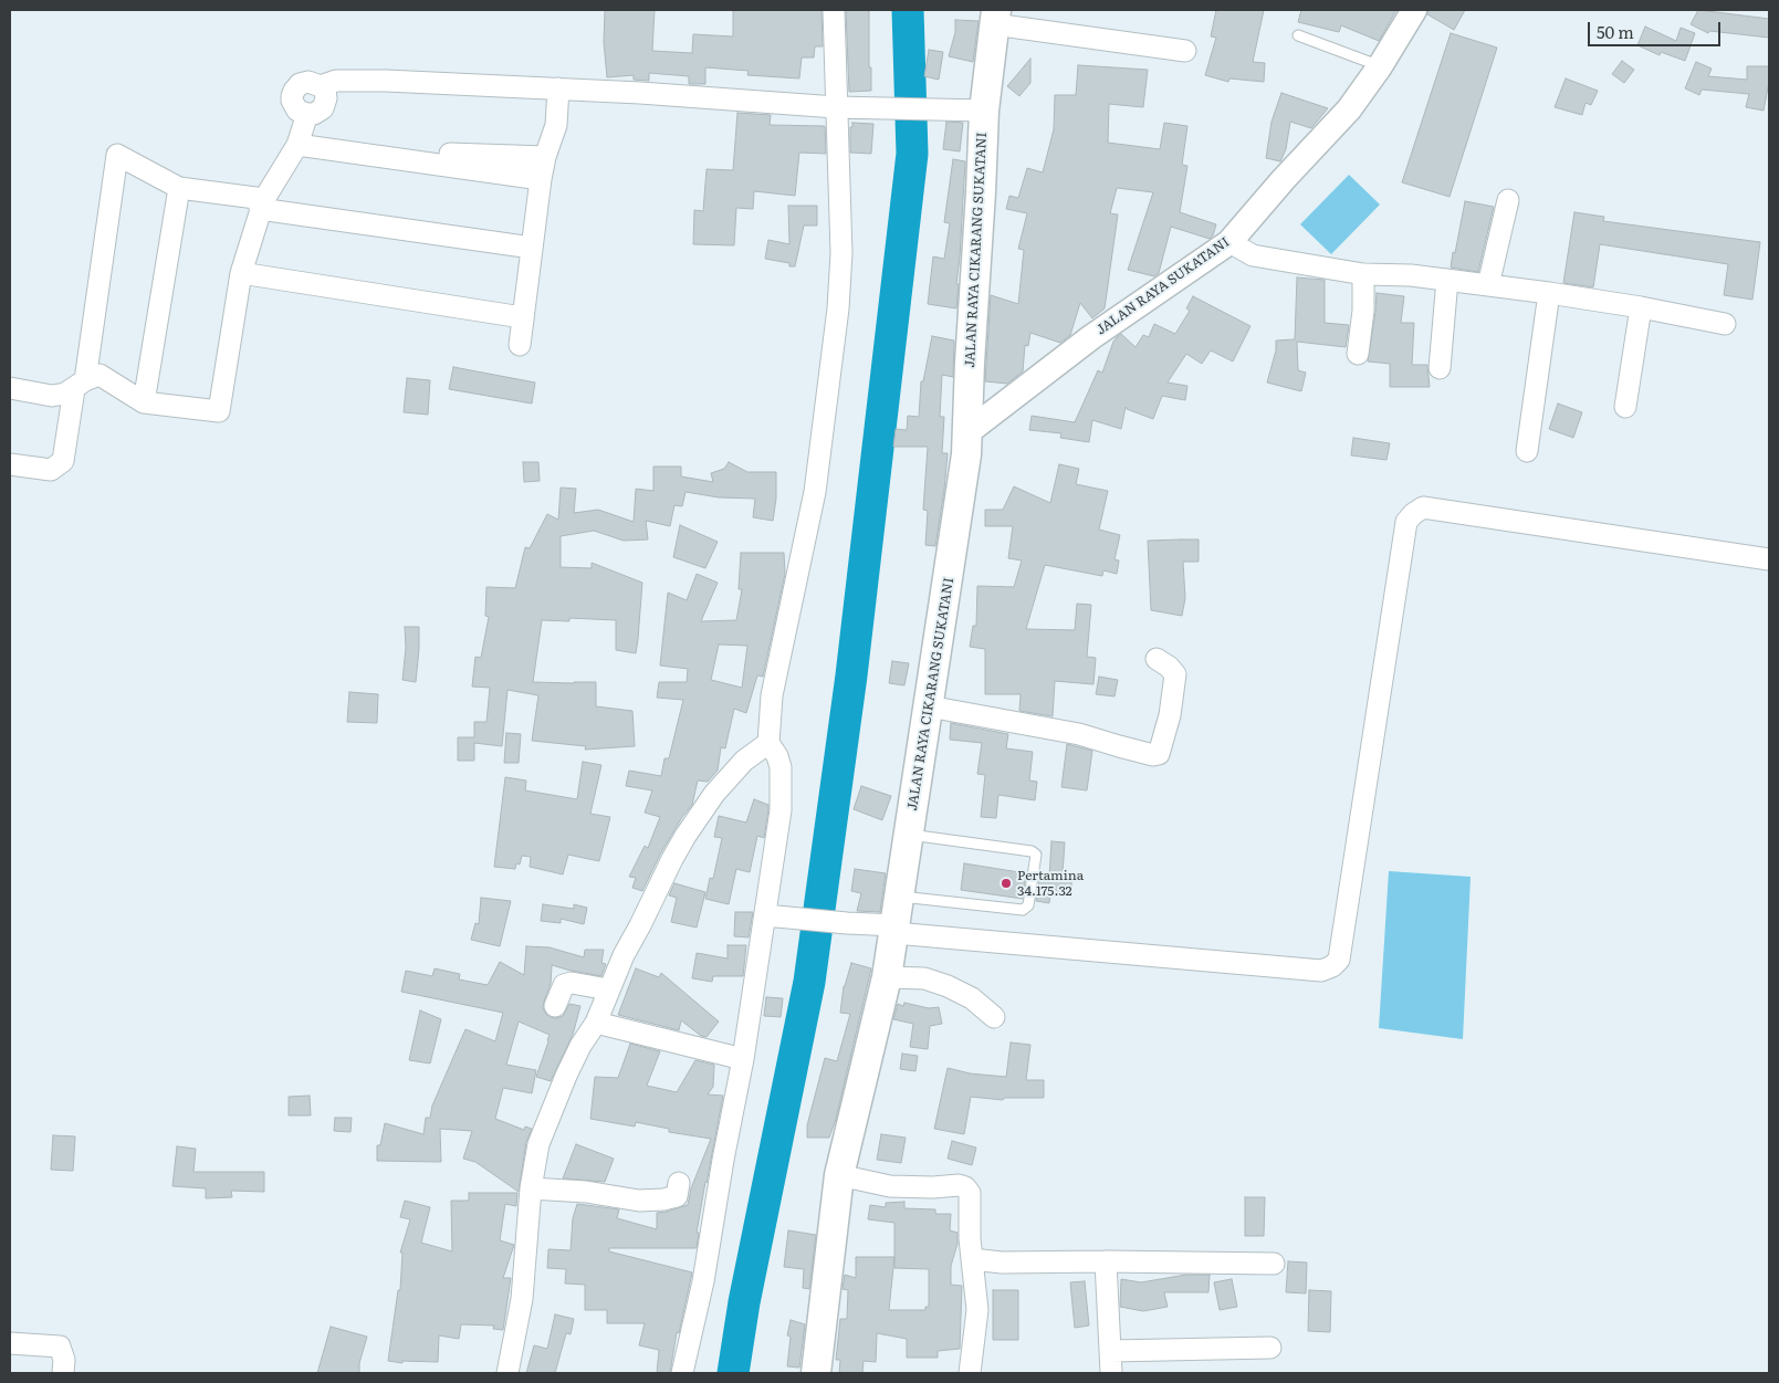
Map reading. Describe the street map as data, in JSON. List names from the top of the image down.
{
  "streets": {
    "main road": ["JALAN RAYA CIKARANG SUKATANI"],
    "street": ["JALAN RAYA SUKATANI"]
  },
  "crossings": [
    ["JALAN RAYA CIKARANG SUKATANI", "JALAN RAYA SUKATANI"]
  ],
  "places": ["Pertamina 34.175.32"],
  "scale_bar": "50 m"
}
